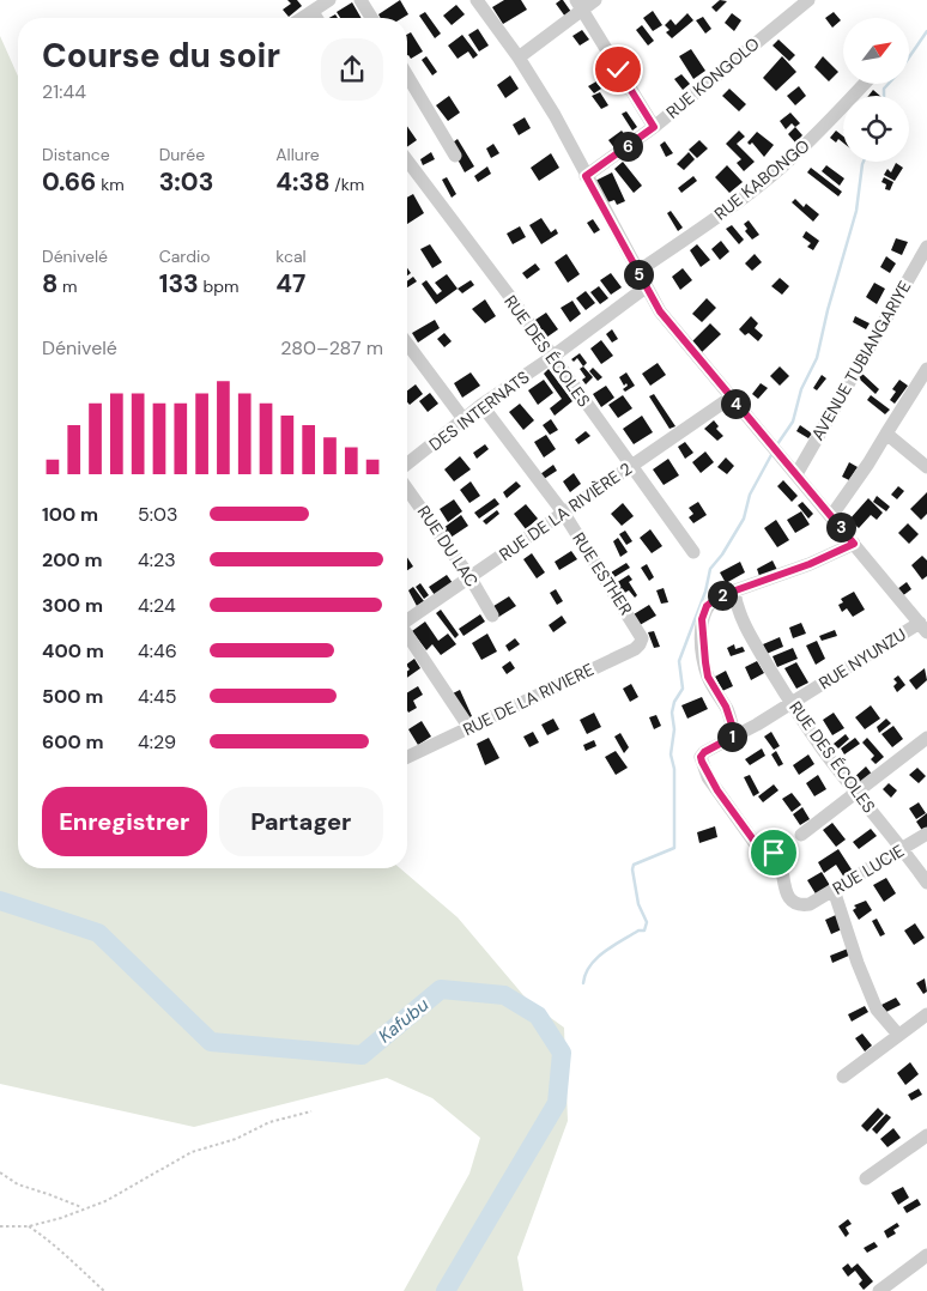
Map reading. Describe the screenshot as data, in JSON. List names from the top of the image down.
{
  "streets": {
    "street": [
      "RUE KONGOLO",
      "RUE KABONGO",
      "RUE DES ÉCOLES",
      "AVENUE TUBIANGARIYE",
      "DES INTERNATS",
      "RUE DE LA RIVIÈRE 2",
      "RUE DU LAC",
      "RUE ESTHER",
      "RUE NYUNZU",
      "RUE DE LA RIVIERE",
      "RUE LUCIE"
    ]
  },
  "crossings": [
    ["RUE DES ÉCOLES", "DES INTERNATS"],
    ["RUE DES ÉCOLES", "RUE DE LA RIVIÈRE 2"],
    ["RUE DES ÉCOLES", "RUE NYUNZU"],
    ["RUE DES ÉCOLES", "RUE LUCIE"],
    ["DES INTERNATS", "RUE ESTHER"],
    ["RUE DE LA RIVIÈRE 2", "RUE DU LAC"],
    ["RUE DE LA RIVIÈRE 2", "RUE ESTHER"],
    ["RUE ESTHER", "RUE DE LA RIVIERE"],
    ["RUE NYUNZU", "RUE LUCIE"]
  ],
  "water": ["Kafubu"],
  "north": "top right",
  "page": {
    "heading": ["Course du soir", "21:44"],
    "stats": [
      ["Distance", "0.66 km"],
      ["Durée", "3:03"],
      ["Allure", "4:38 /km"],
      ["Dénivelé", "8 m"],
      ["Cardio", "133 bpm"],
      ["kcal", "47"]
    ],
    "pins": [
      "6",
      "5",
      "4",
      "3",
      "2",
      "1"
    ],
    "chart": ["Dénivelé", "280–287 m"],
    "list": [
      {
        "name": "100 m",
        "note": "5:03"
      },
      {
        "name": "200 m",
        "note": "4:23"
      },
      {
        "name": "300 m",
        "note": "4:24"
      },
      {
        "name": "400 m",
        "note": "4:46"
      },
      {
        "name": "500 m",
        "note": "4:45"
      },
      {
        "name": "600 m",
        "note": "4:29"
      }
    ],
    "buttons": ["Enregistrer", "Partager"]
  }
}
